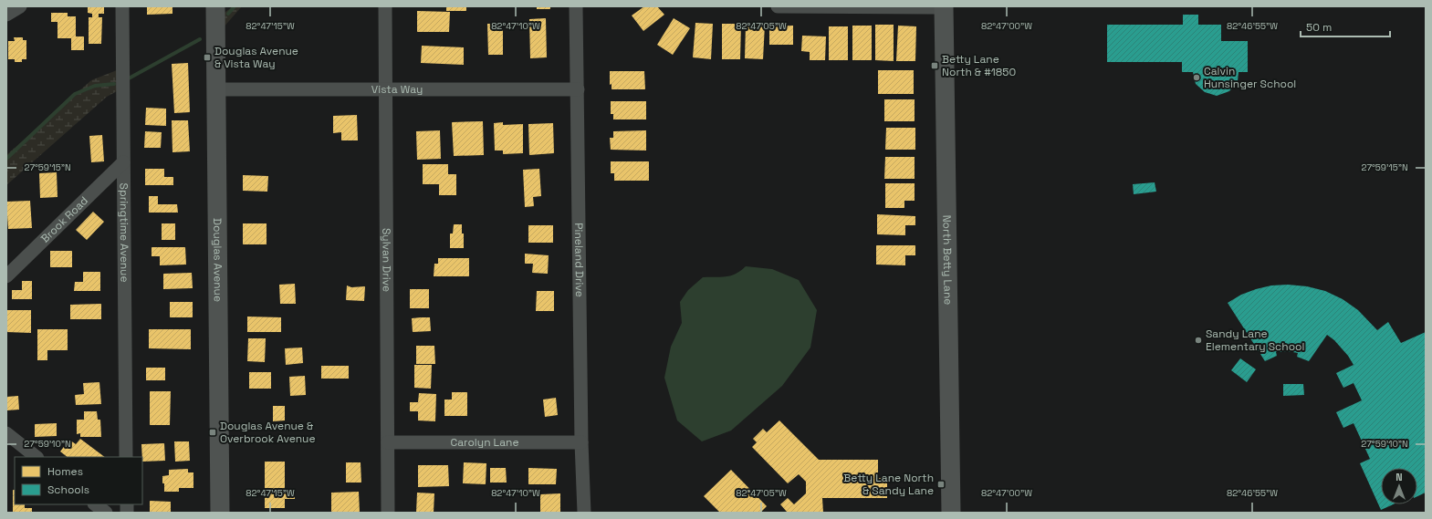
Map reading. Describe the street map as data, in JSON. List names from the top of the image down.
{
  "streets": {
    "main road": ["North Betty Lane", "Douglas Avenue"],
    "street": [
      "Vista Way",
      "Brook Road",
      "Springtime Avenue",
      "Sylvan Drive",
      "Pineland Drive",
      "Carolyn Lane"
    ]
  },
  "crossings": [
    ["Vista Way", "Douglas Avenue"],
    ["Vista Way", "Sylvan Drive"],
    ["Vista Way", "Pineland Drive"],
    ["Brook Road", "Springtime Avenue"],
    ["Sylvan Drive", "Carolyn Lane"],
    ["Pineland Drive", "Carolyn Lane"]
  ],
  "places": {
    "transit": [
      "Douglas Avenue & Vista Way",
      "Betty Lane North & #1850",
      "Douglas Avenue & Overbrook Avenue",
      "Betty Lane North & Sandy Lane"
    ],
    "other": ["Calvin Hunsinger School", "Sandy Lane Elementary School"]
  },
  "legend": ["Homes", "Schools"],
  "scale_bar": "50 m",
  "north": "top",
  "coordinates": [
    "82°47'15\"W",
    "82°47'10\"W",
    "82°47'05\"W",
    "82°47'00\"W",
    "82°46'55\"W",
    "27°59'15\"N",
    "27°59'10\"N"
  ]
}
